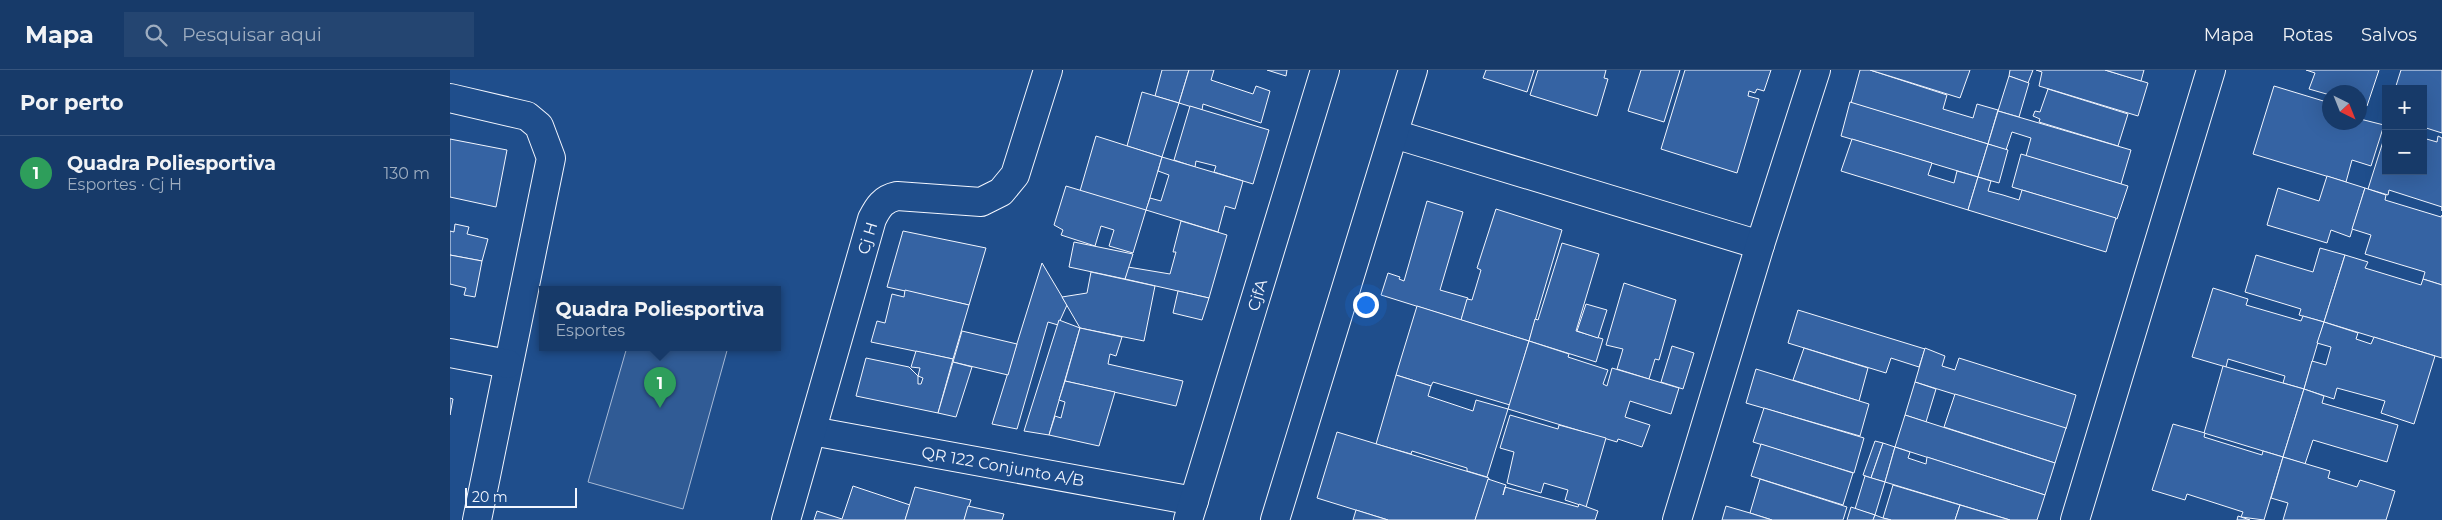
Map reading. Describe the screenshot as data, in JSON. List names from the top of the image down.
{
  "streets": {
    "street": ["Cj H", "CjfA", "QR 122 Conjunto A/B"]
  },
  "crossings": [
    ["Cj H", "QR 122 Conjunto A/B"],
    ["CjfA", "QR 122 Conjunto A/B"]
  ],
  "scale_bar": "20 m",
  "north": "bottom right",
  "page": {
    "header": "Mapa",
    "search": "Pesquisar aqui",
    "nav": ["Mapa", "Rotas", "Salvos"],
    "heading": "Por perto",
    "map_buttons": ["+", "−"],
    "list": [
      {
        "mark": "1",
        "name": "Quadra Poliesportiva",
        "note": "Esportes · Cj H",
        "value": "130 m"
      }
    ],
    "popup": ["Quadra Poliesportiva", "Esportes"],
    "pins": "1",
    "scale": "20 m"
  }
}
